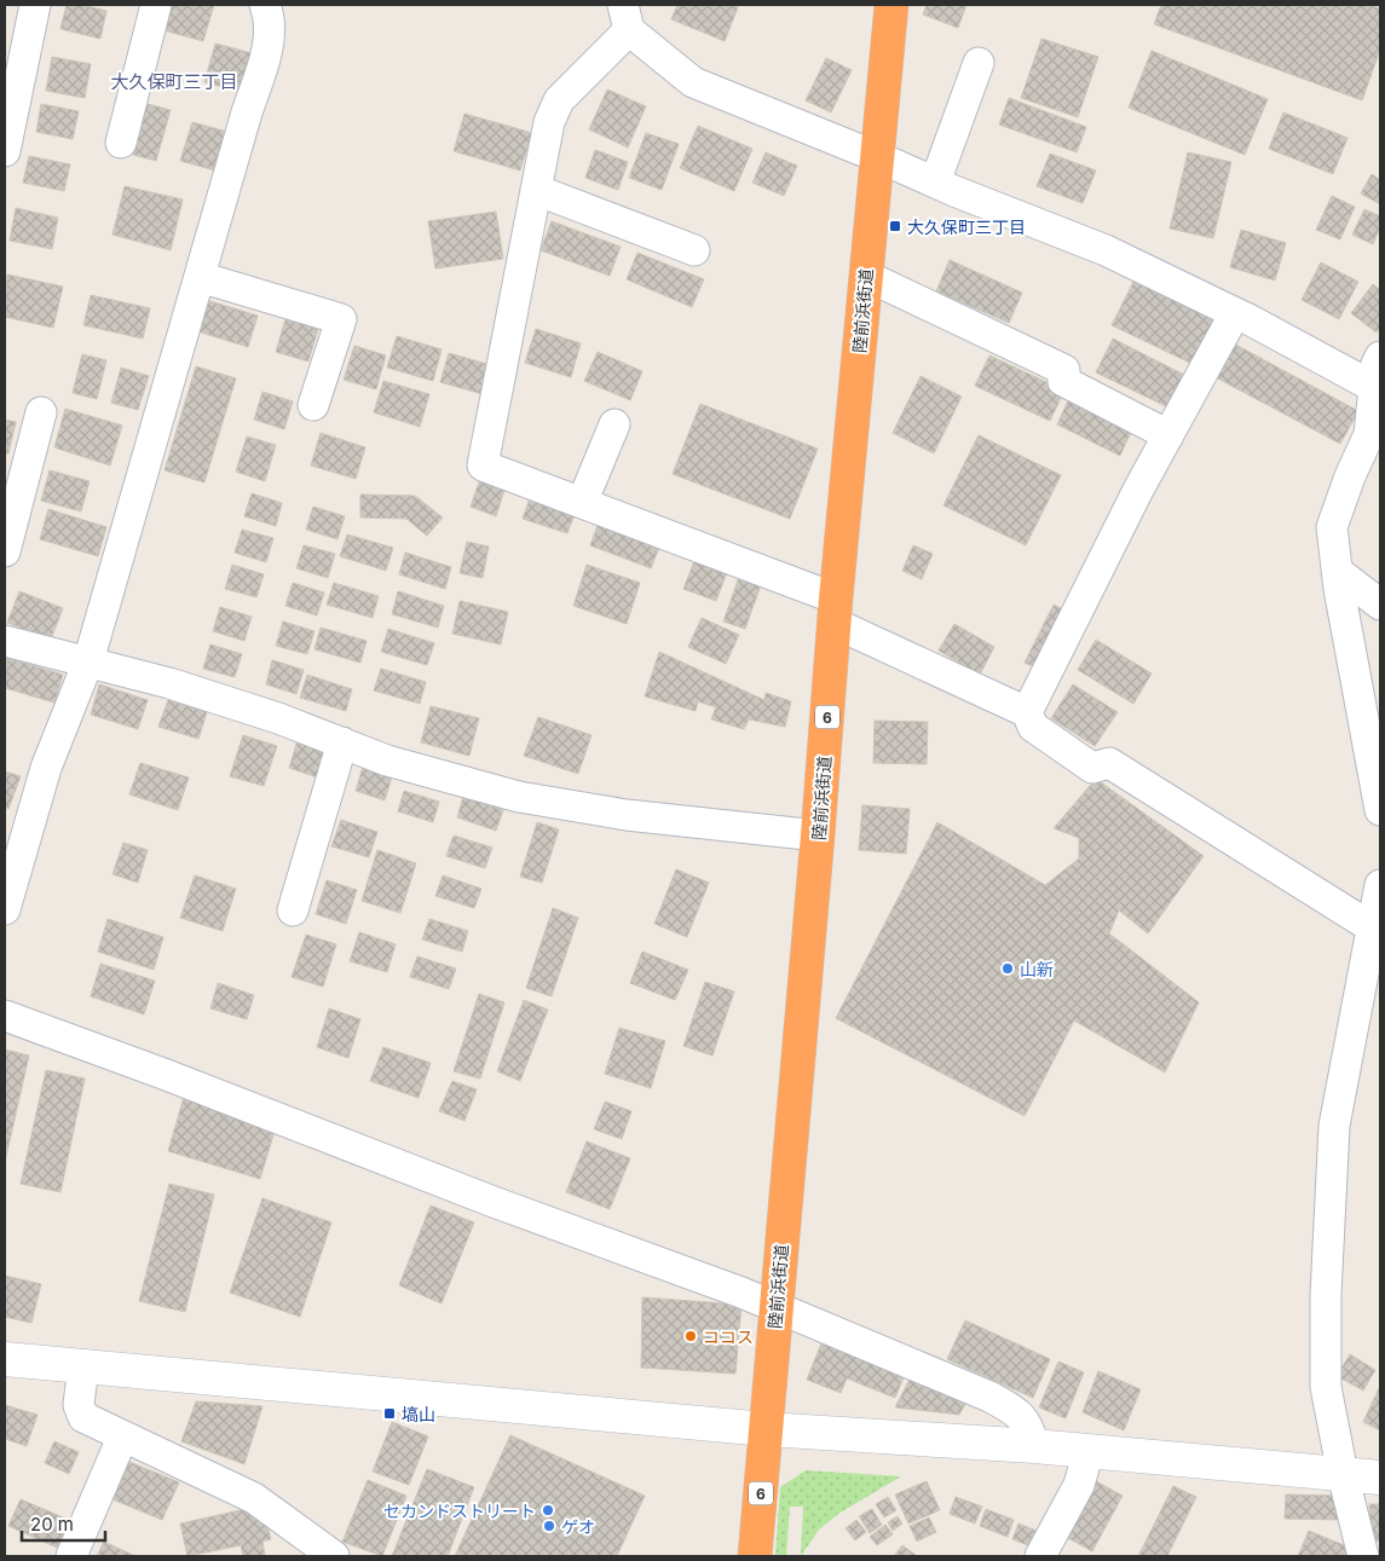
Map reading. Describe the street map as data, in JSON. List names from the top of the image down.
{
  "streets": {
    "highway": ["陸前浜街道", "6"]
  },
  "districts": ["大久保町三丁目"],
  "places": {
    "transit": ["大久保町三丁目", "塙山"],
    "other": [
      "山新",
      "ココス",
      "セカンドストリート",
      "ゲオ"
    ]
  },
  "scale_bar": "20 m"
}
